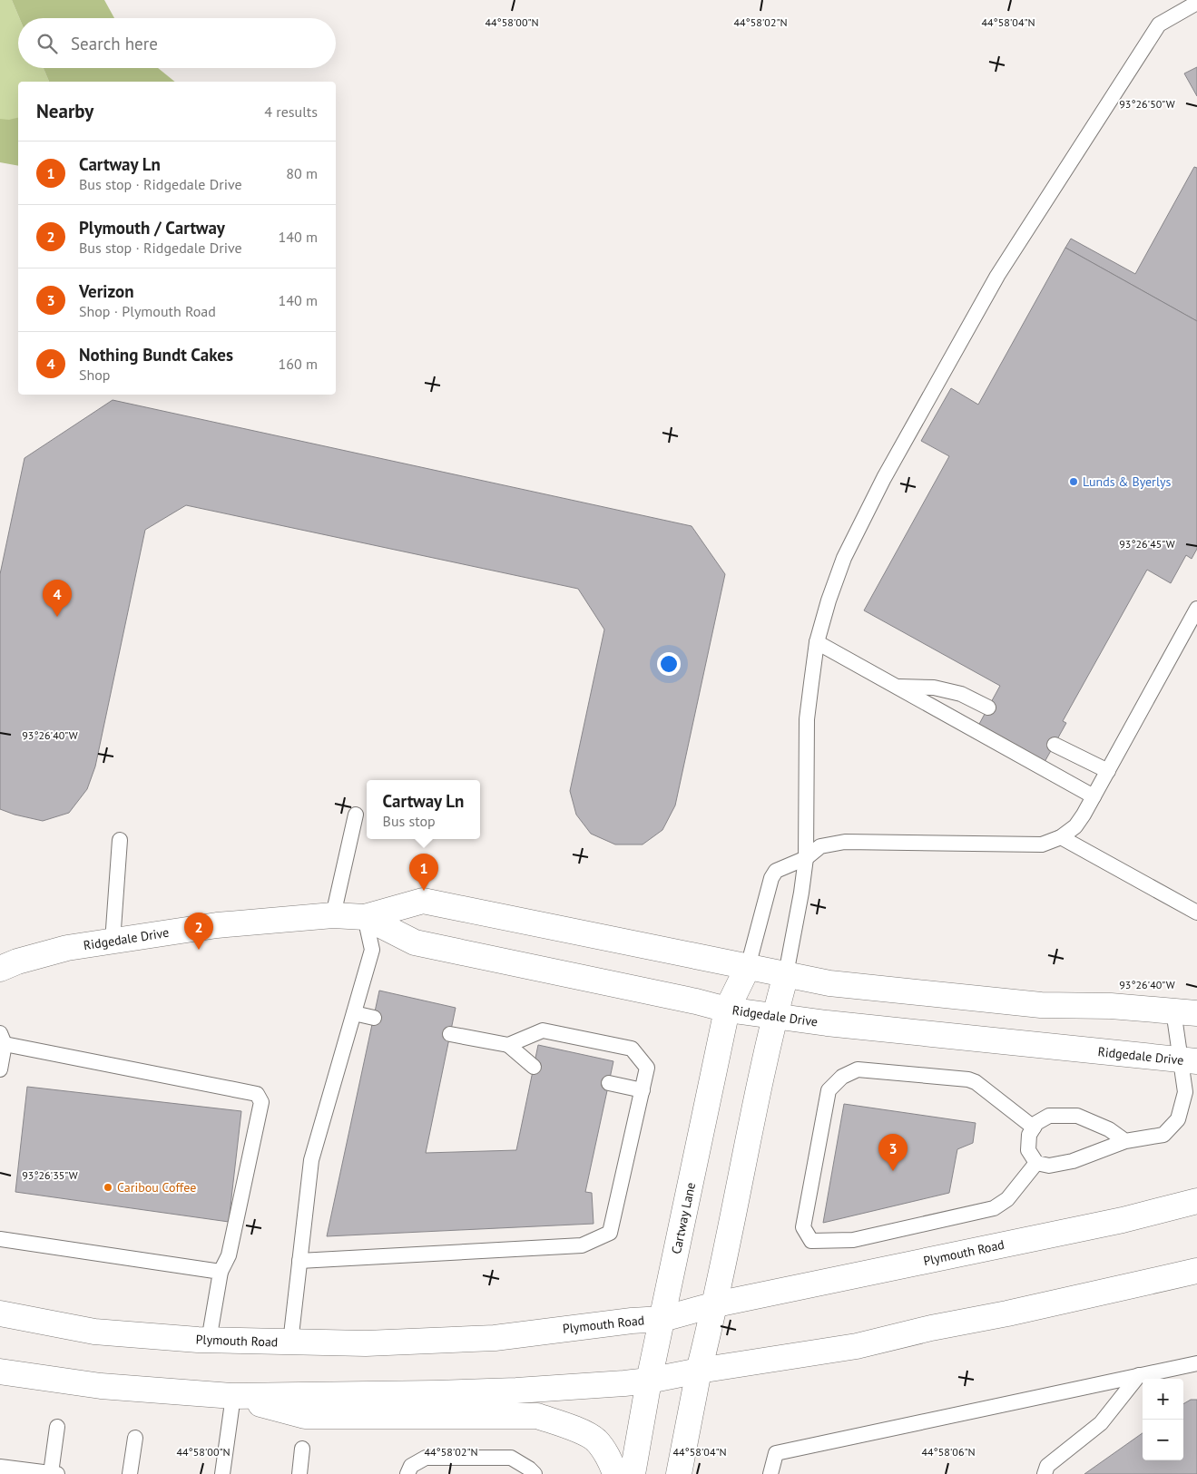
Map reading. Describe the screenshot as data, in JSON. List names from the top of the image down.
{
  "streets": {
    "street": ["Ridgedale Drive", "Cartway Lane", "Plymouth Road"]
  },
  "crossings": [
    ["Ridgedale Drive", "Cartway Lane"],
    ["Cartway Lane", "Plymouth Road"]
  ],
  "places": ["Lunds & Byerlys", "Caribou Coffee"],
  "page": {
    "search": "Search here",
    "heading": ["Nearby", "4 results"],
    "list": [
      {
        "mark": "1",
        "name": "Cartway Ln",
        "note": "Bus stop · Ridgedale Drive",
        "value": "80 m"
      },
      {
        "mark": "2",
        "name": "Plymouth / Cartway",
        "note": "Bus stop · Ridgedale Drive",
        "value": "140 m"
      },
      {
        "mark": "3",
        "name": "Verizon",
        "note": "Shop · Plymouth Road",
        "value": "140 m"
      },
      {
        "mark": "4",
        "name": "Nothing Bundt Cakes",
        "note": "Shop",
        "value": "160 m"
      }
    ],
    "pins": [
      "4",
      "1",
      "2",
      "3"
    ],
    "popup": ["Cartway Ln", "Bus stop"],
    "map_buttons": ["+", "−"]
  },
  "coordinates": [
    "44°58'00\"N",
    "44°58'02\"N",
    "44°58'04\"N",
    "93°26'50\"W",
    "93°26'45\"W",
    "93°26'40\"W",
    "93°26'35\"W",
    "44°58'06\"N"
  ]
}
